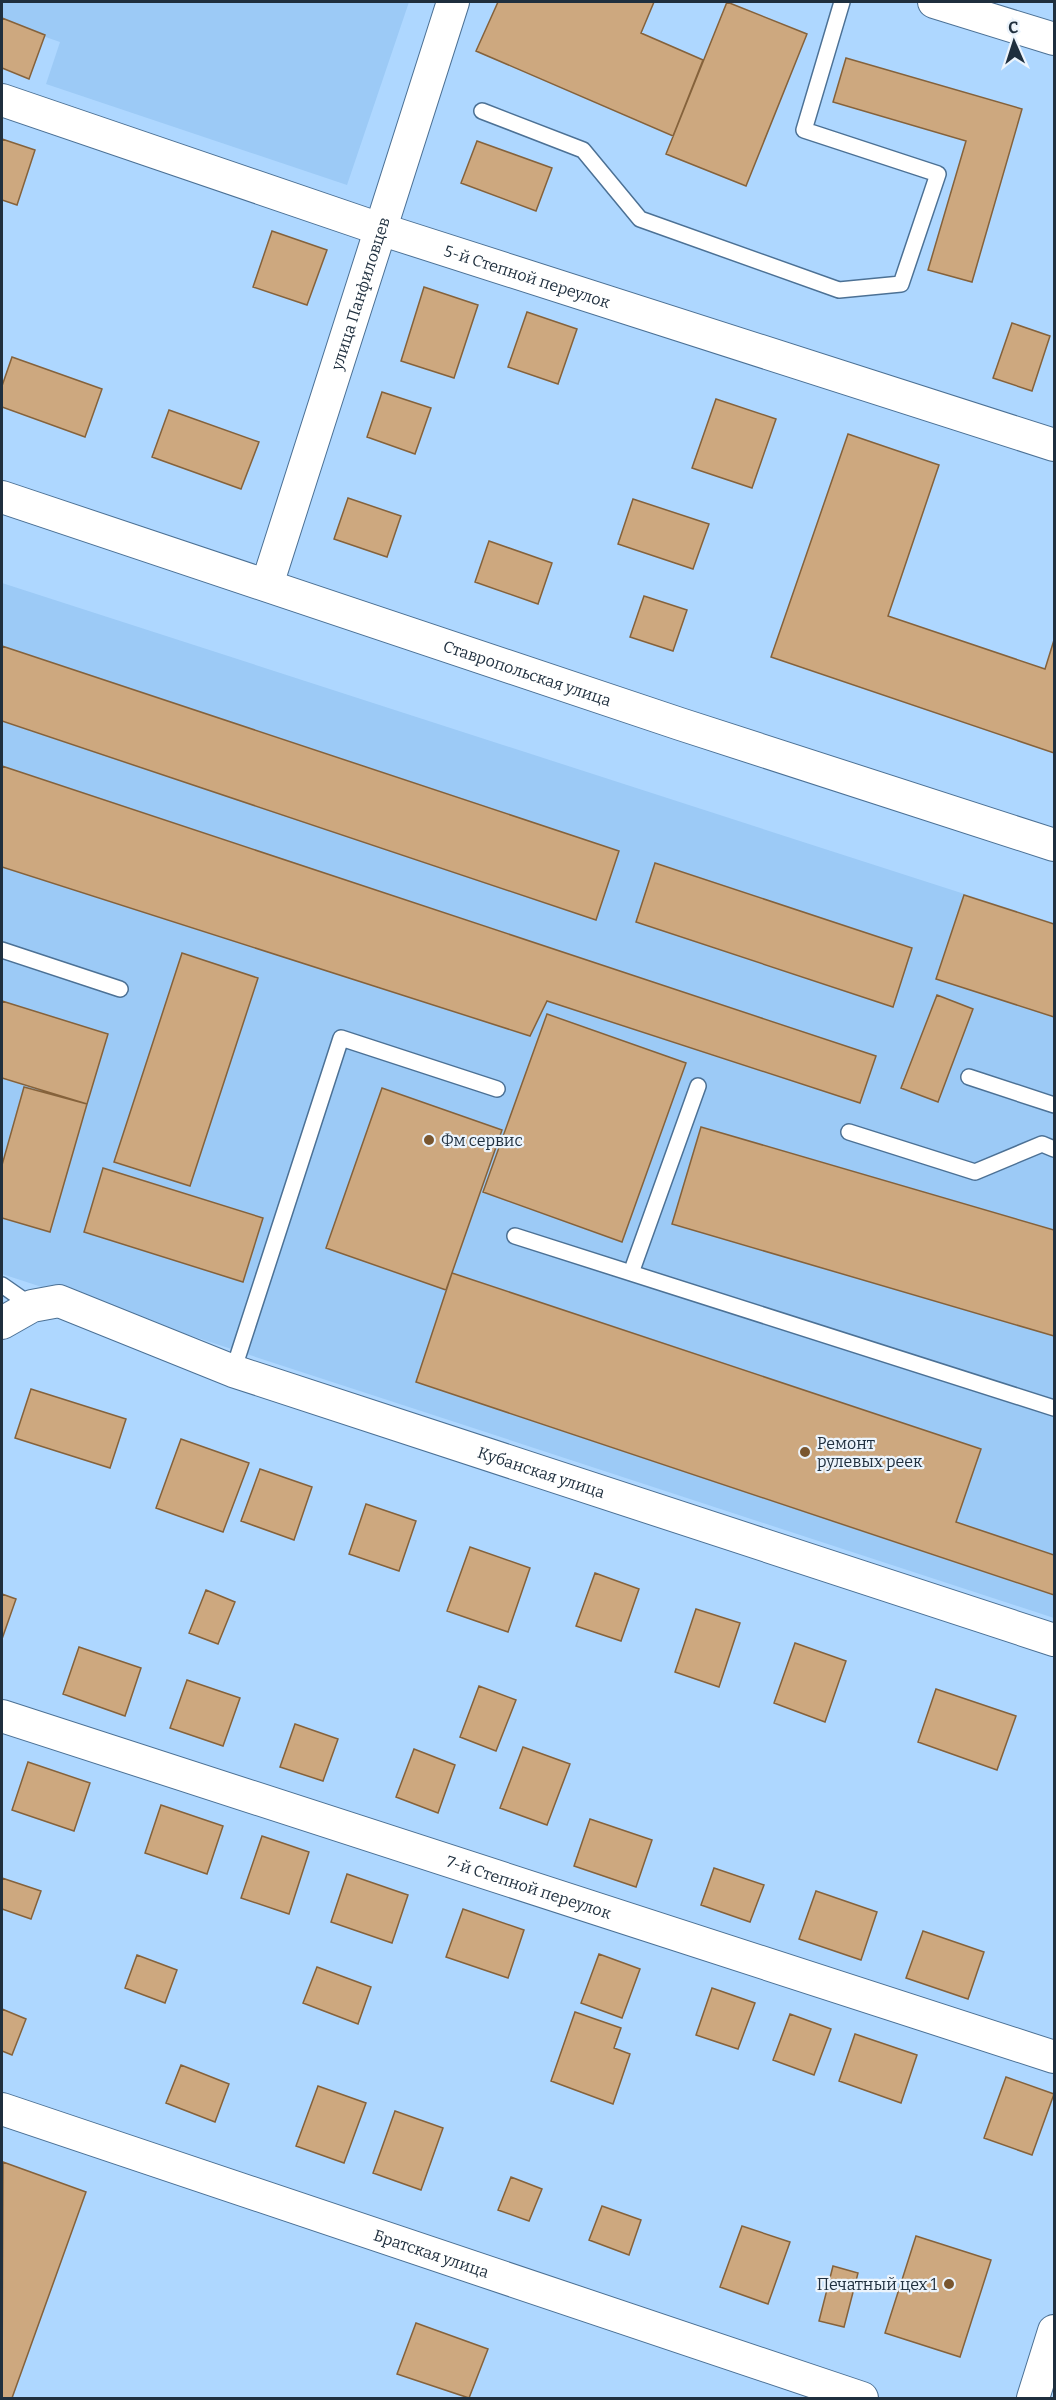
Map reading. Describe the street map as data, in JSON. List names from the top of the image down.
{
  "streets": {
    "street": [
      "5-й Степной переулок",
      "улица Панфиловцев",
      "Ставропольская улица",
      "Кубанская улица",
      "7-й Степной переулок",
      "Братская улица"
    ]
  },
  "crossings": [
    ["5-й Степной переулок", "улица Панфиловцев"],
    ["улица Панфиловцев", "Ставропольская улица"]
  ],
  "places": ["Фм сервис", "Ремонт рулевых реек", "Печатный цех 1"],
  "north": "top"
}
